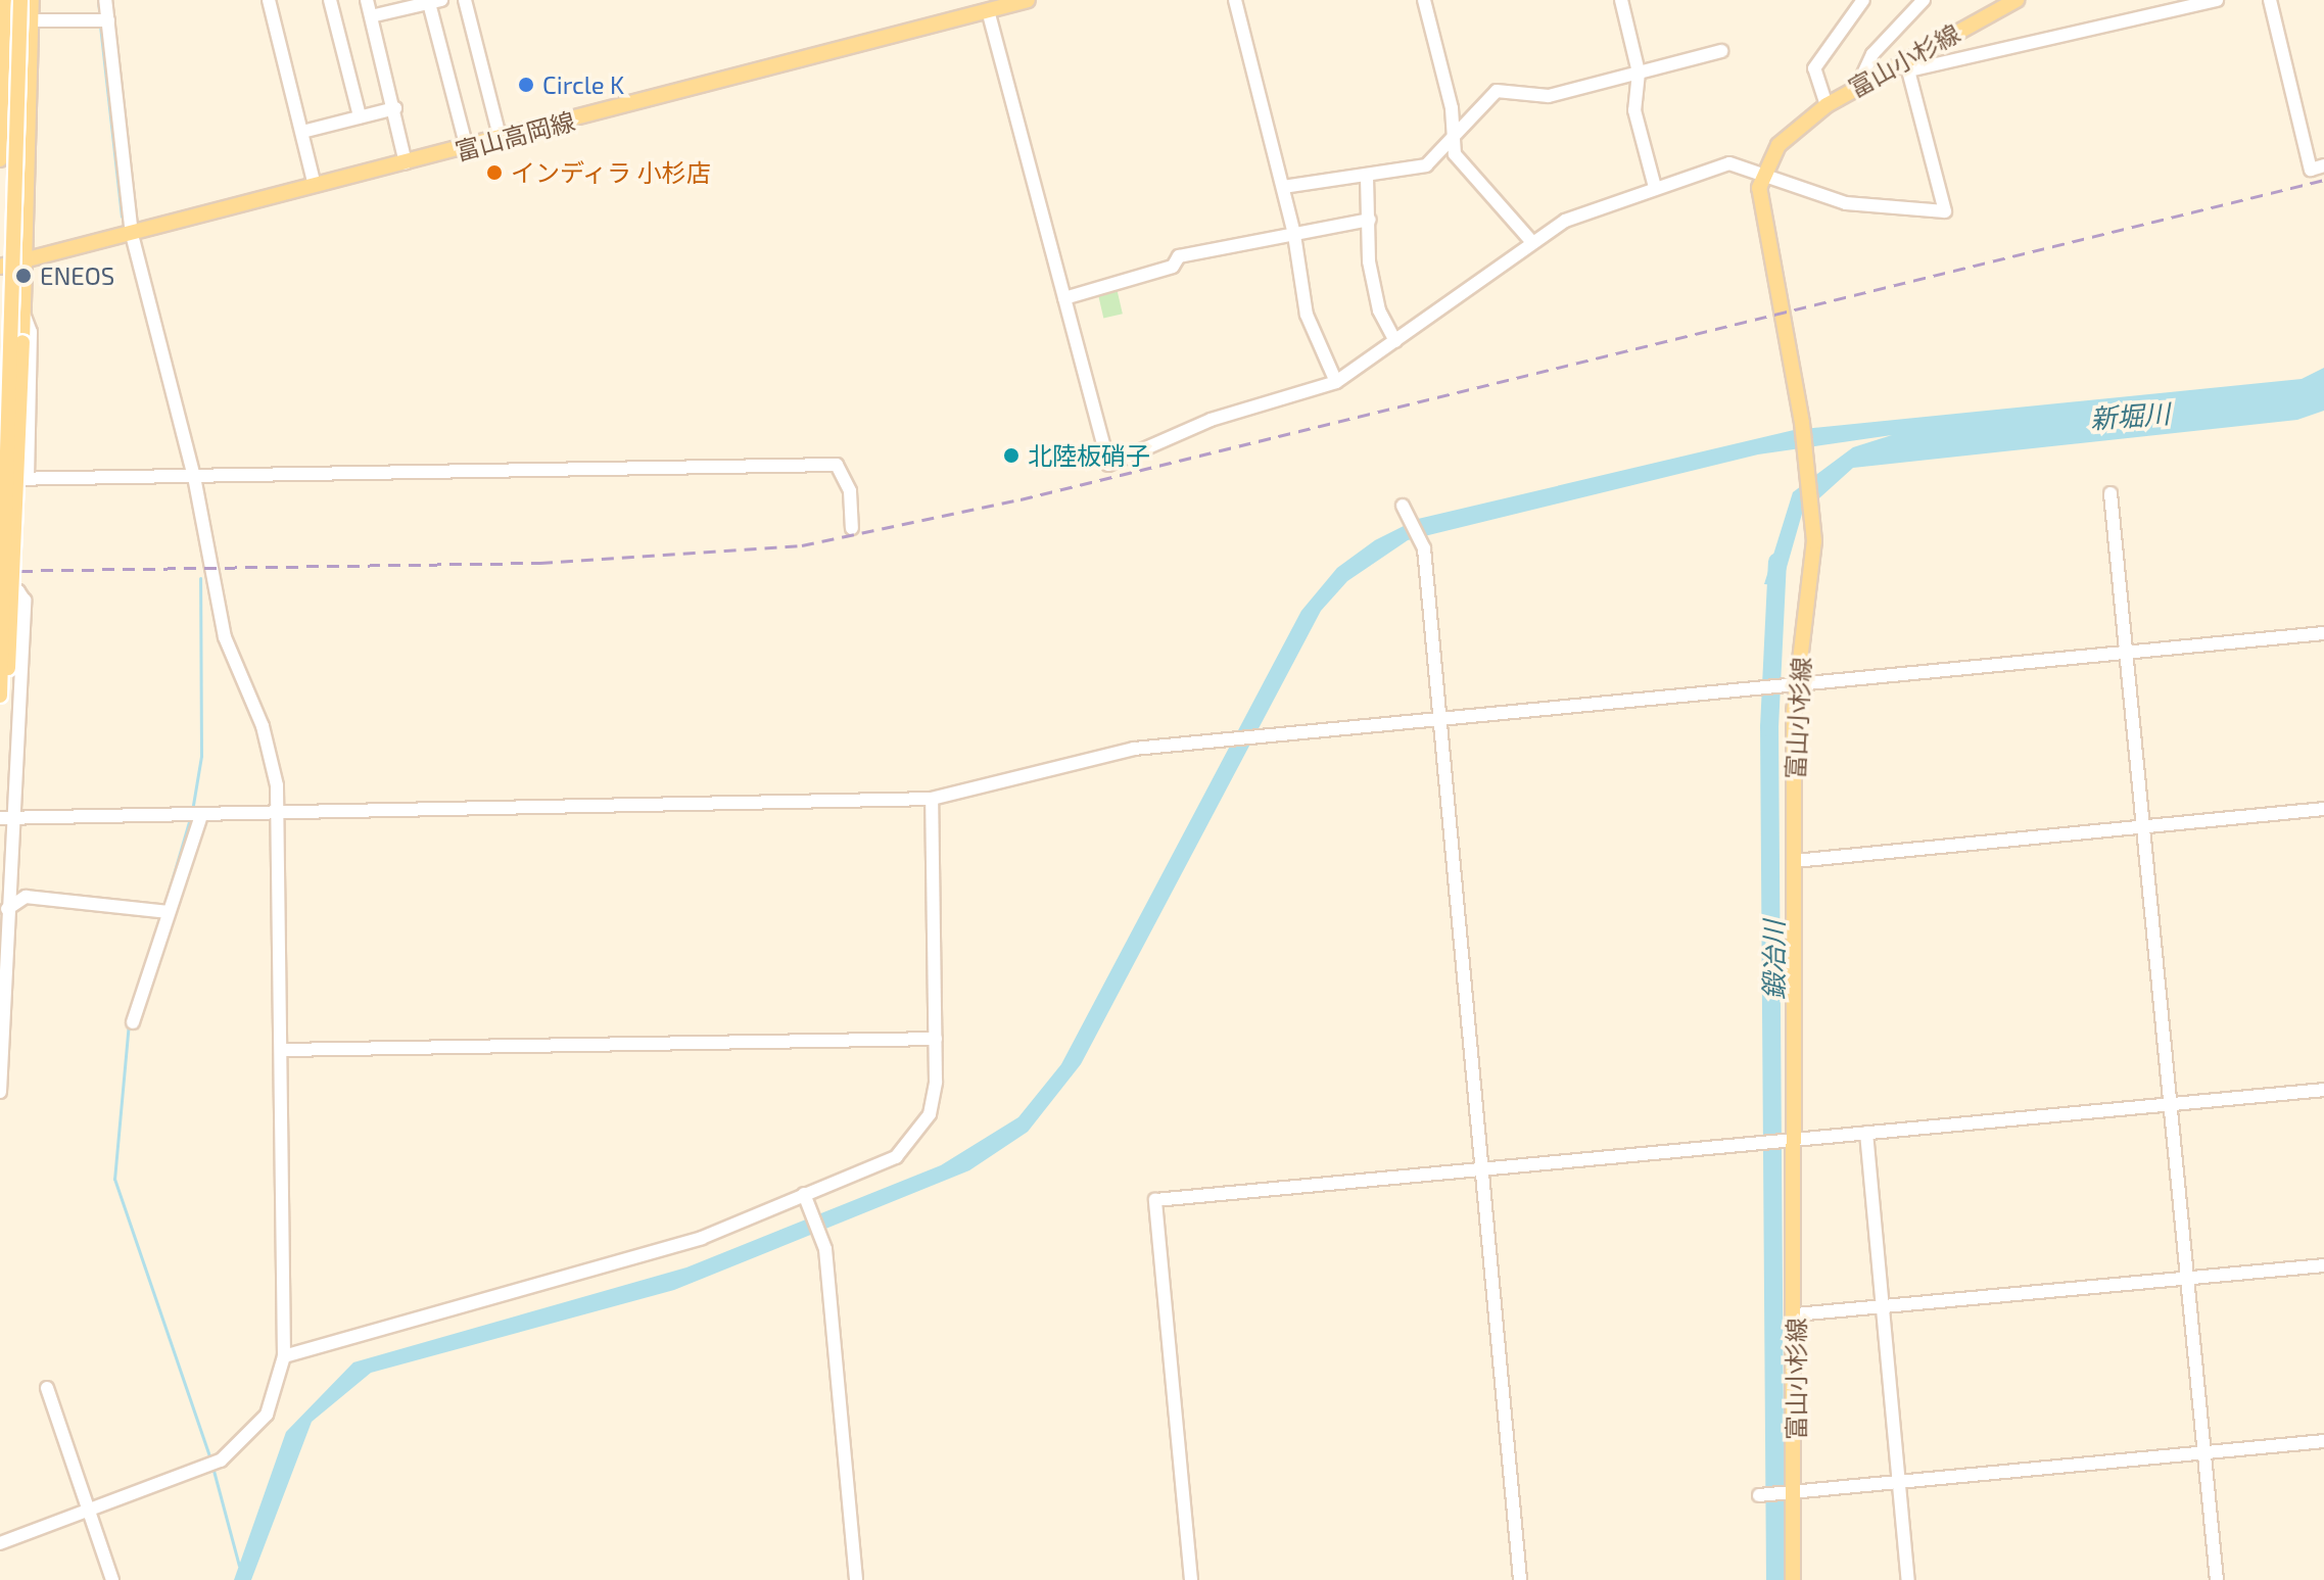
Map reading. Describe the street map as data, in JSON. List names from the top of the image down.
{
  "streets": {
    "main road": ["富山小杉線", "富山高岡線"]
  },
  "water": ["新堀川", "鍛冶川"],
  "places": [
    "Circle K",
    "インディラ 小杉店",
    "ENEOS",
    "北陸板硝子"
  ]
}
